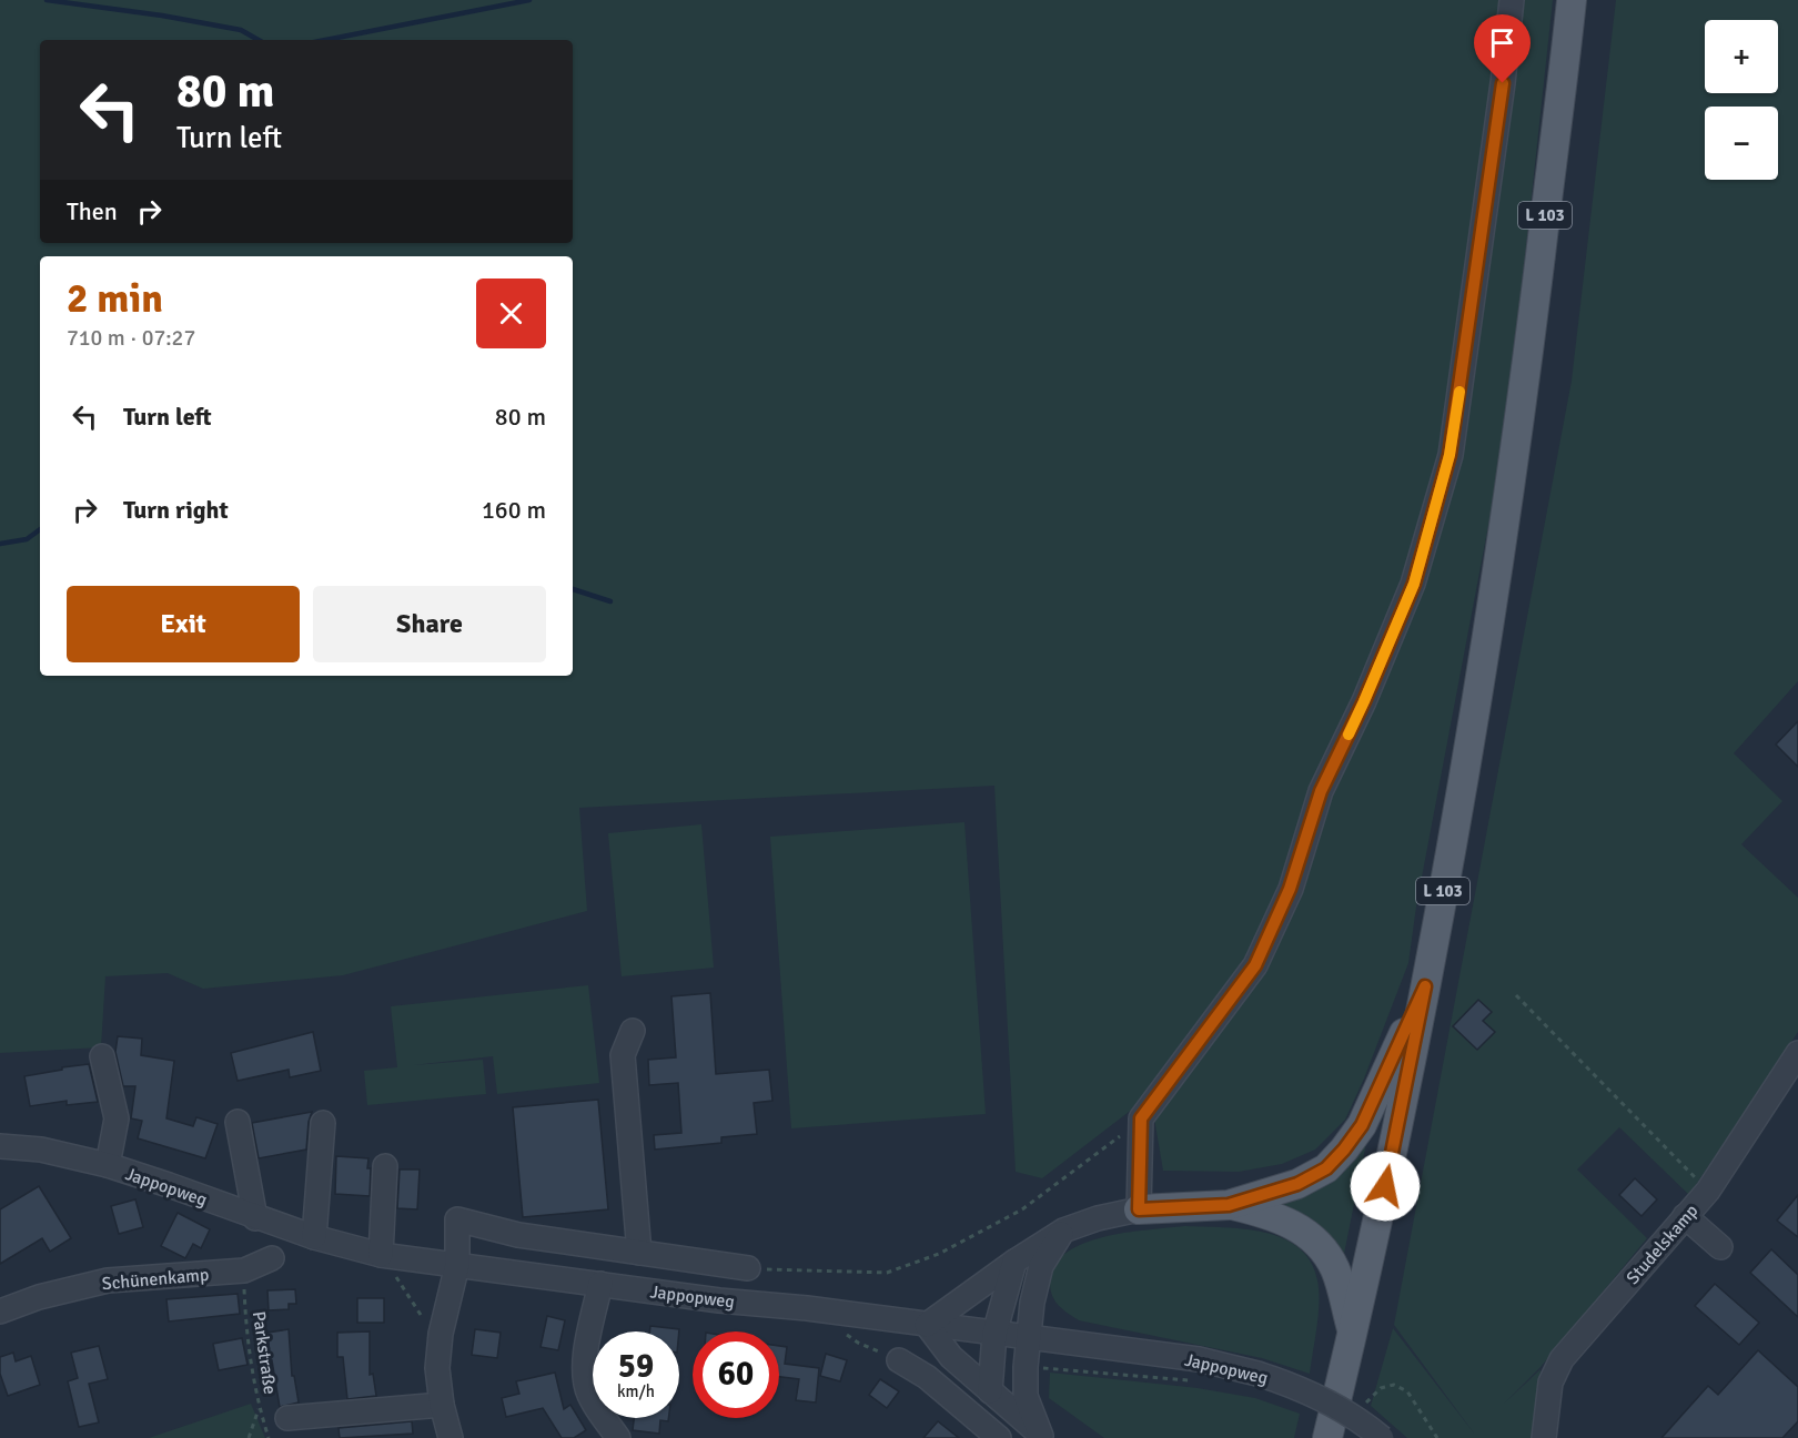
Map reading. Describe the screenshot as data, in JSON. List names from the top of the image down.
{
  "streets": {
    "main road": ["L 103"],
    "street": ["Jappopweg", "Studelskamp", "Schünenkamp"],
    "path": ["Parkstraße"]
  },
  "crossings": [
    ["Schünenkamp", "Parkstraße"]
  ],
  "page": {
    "map_buttons": ["+", "−"],
    "turn": ["80 m", "Turn left"],
    "then": "Then",
    "heading": ["2 min", "710 m · 07:27"],
    "list": [
      {
        "name": "Turn left",
        "value": "80 m"
      },
      {
        "name": "Turn right",
        "value": "160 m"
      }
    ],
    "buttons": ["Exit", "Share"],
    "speed": "59 km/h",
    "limit": "60"
  }
}
